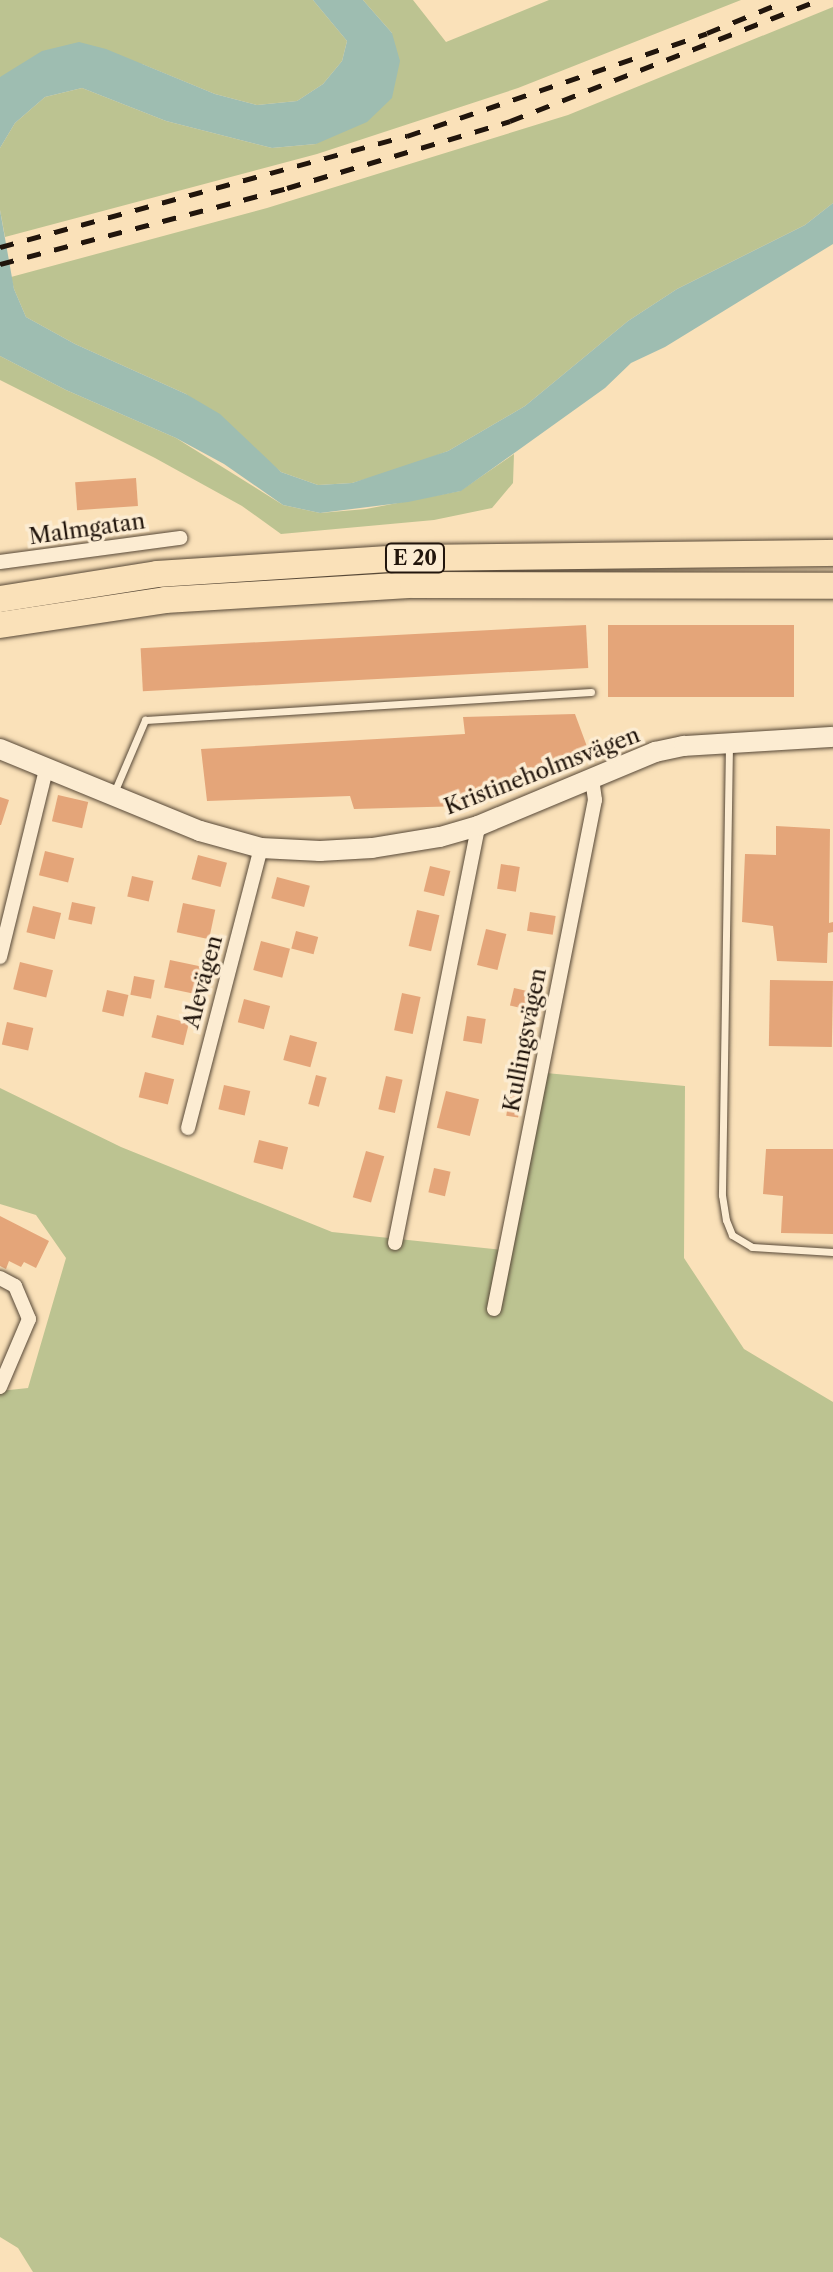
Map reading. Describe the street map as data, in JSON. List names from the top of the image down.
{
  "streets": {
    "highway": ["E 20"],
    "street": [
      "Malmgatan",
      "Kristineholmsvägen",
      "Alevägen",
      "Kullingsvägen"
    ]
  },
  "crossings": [
    ["Kristineholmsvägen", "Alevägen"],
    ["Kristineholmsvägen", "Kullingsvägen"]
  ]
}
